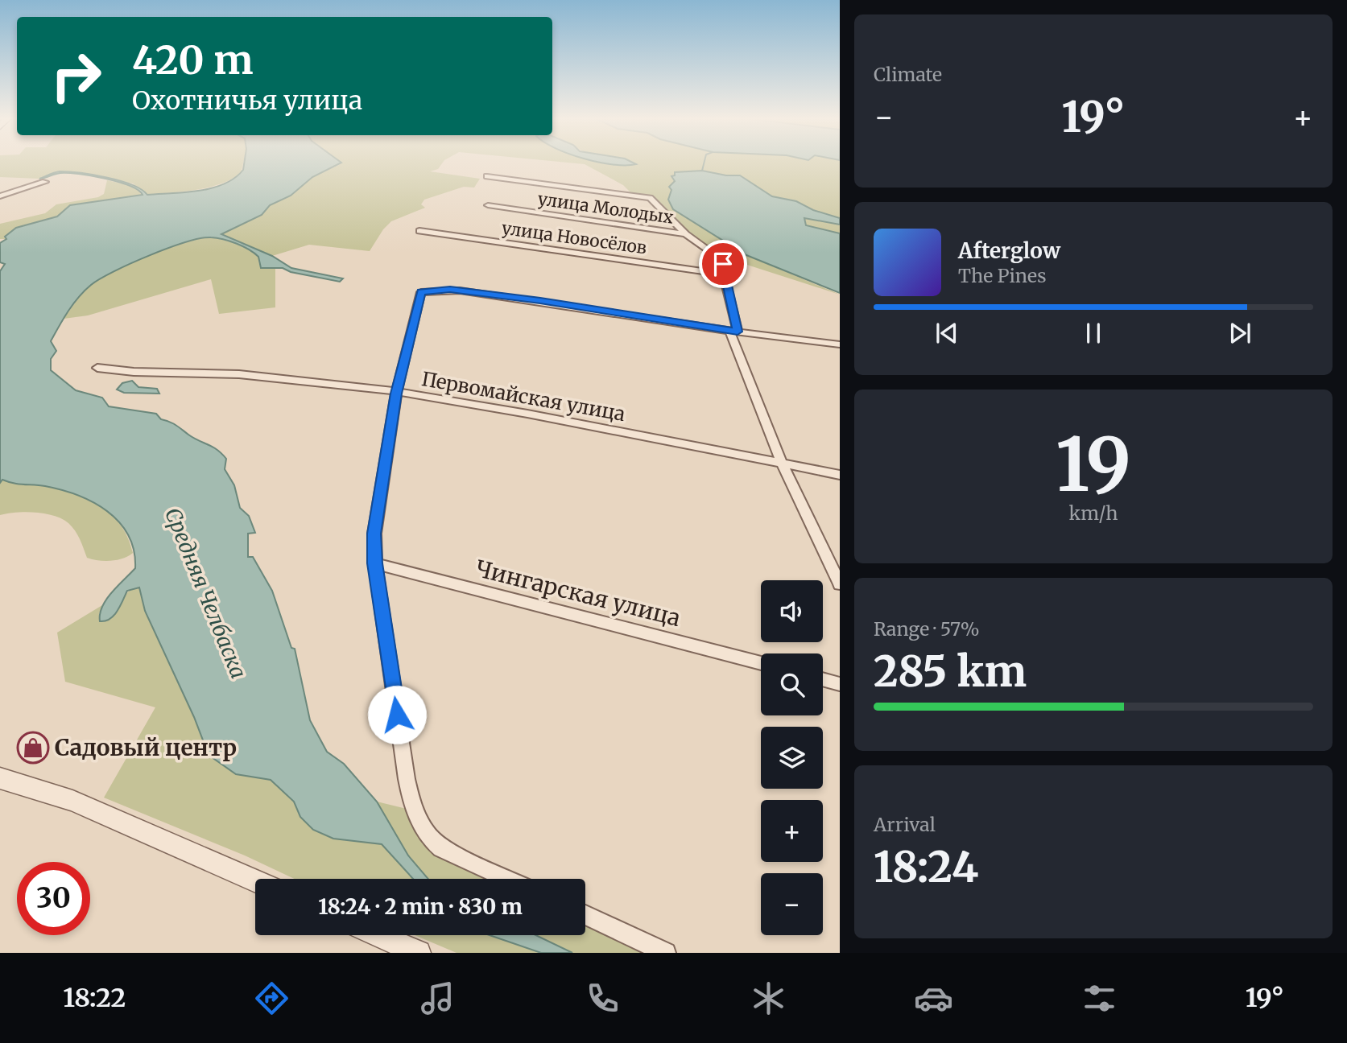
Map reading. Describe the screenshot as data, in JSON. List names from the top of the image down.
{
  "streets": {
    "street": [
      "улица Молодых",
      "улица Новосёлов",
      "Первомайская улица",
      "Чингарская улица"
    ]
  },
  "water": ["Средняя Челбаска"],
  "places": {
    "shop": ["Садовый центр"]
  },
  "page": {
    "tile": [
      "Climate",
      ["19", "km/h"],
      ["Range · 57%", "285 km"],
      ["Arrival", "18:24"]
    ],
    "turn": ["420 m", "Охотничья улица"],
    "heat": ["−", "19°", "+"],
    "song": ["Afterglow", "The Pines"],
    "map_buttons": ["+", "−"],
    "limit": "30",
    "trip": "18:24 · 2 min · 830 m",
    "tabs": ["18:22", "19°"]
  }
}
